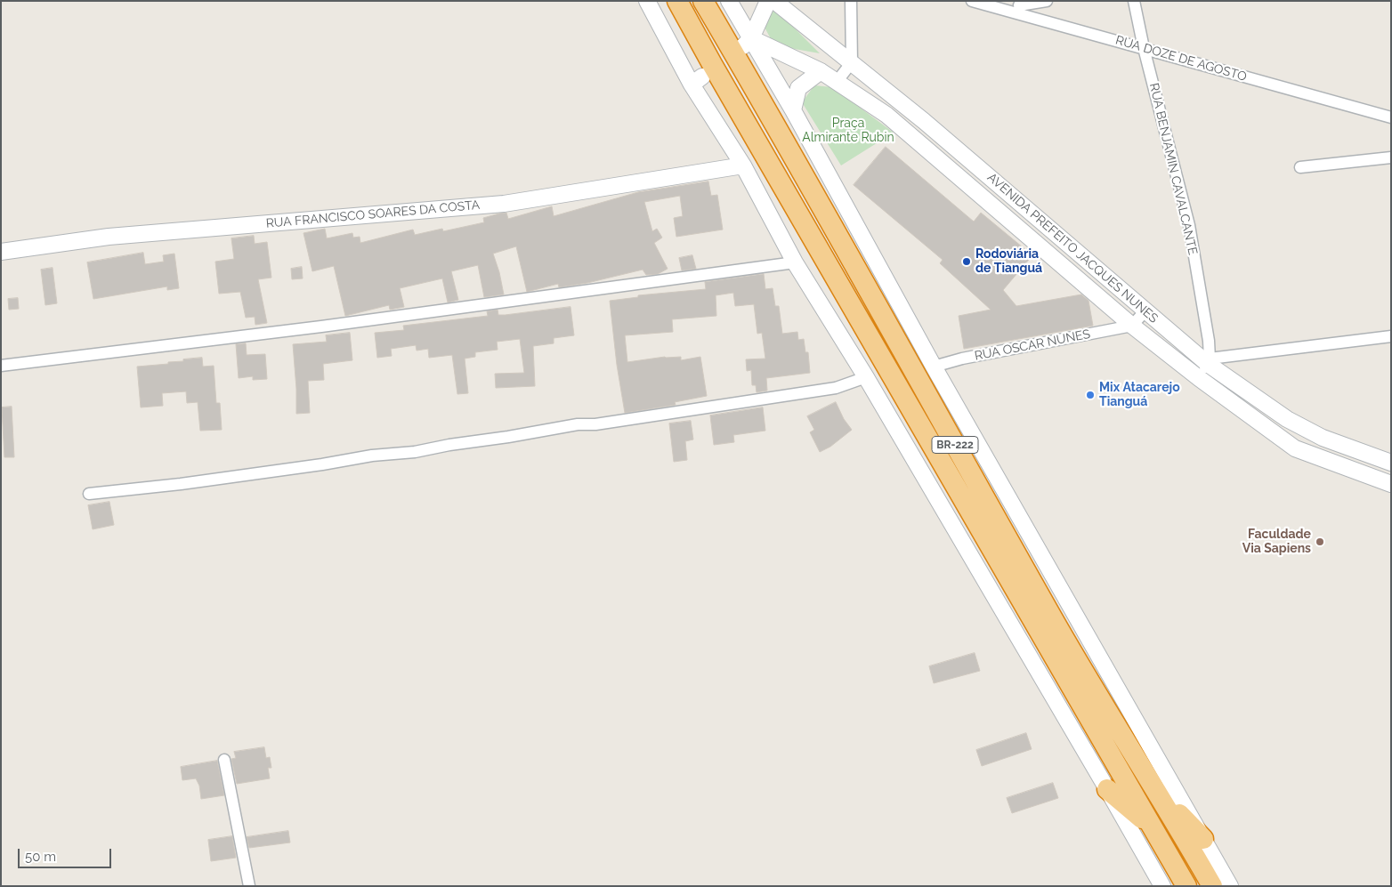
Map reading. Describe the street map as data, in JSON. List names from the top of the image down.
{
  "streets": {
    "highway": ["BR-222"],
    "main road": ["RUA FRANCISCO SOARES DA COSTA", "AVENIDA PREFEITO JACQUES NUNES"],
    "street": ["RUA DOZE DE AGOSTO", "RUA BENJAMIN CAVALCANTE", "RUA OSCAR NUNES"]
  },
  "crossings": [
    ["RUA DOZE DE AGOSTO", "RUA BENJAMIN CAVALCANTE"],
    ["RUA BENJAMIN CAVALCANTE", "AVENIDA PREFEITO JACQUES NUNES"],
    ["AVENIDA PREFEITO JACQUES NUNES", "RUA OSCAR NUNES"],
    ["AVENIDA PREFEITO JACQUES NUNES", "BR-222"],
    ["RUA OSCAR NUNES", "BR-222"]
  ],
  "parks": ["Praça Almirante Rubin"],
  "places": ["Rodoviária de Tianguá", "Mix Atacarejo Tianguá", "Faculdade Via Sapiens"],
  "scale_bar": "50 m"
}
